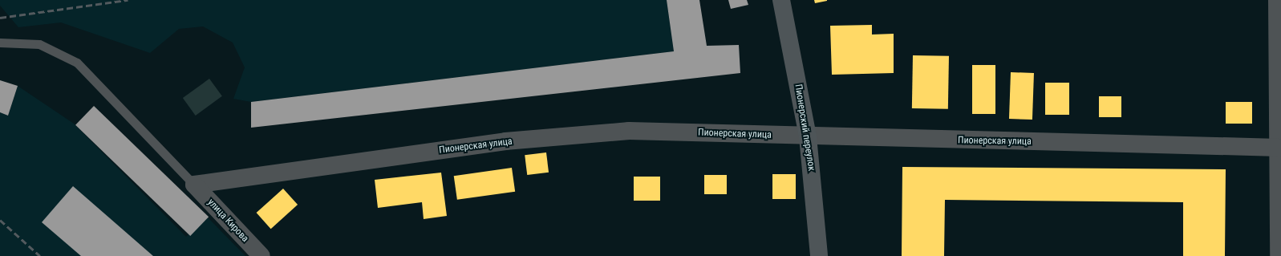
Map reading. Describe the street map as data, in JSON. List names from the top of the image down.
{
  "streets": {
    "main road": ["Пионерский переулок"],
    "street": ["Пионерская улица", "улица Кирова"]
  },
  "crossings": [
    ["Пионерский переулок", "Пионерская улица"],
    ["Пионерская улица", "улица Кирова"]
  ]
}
